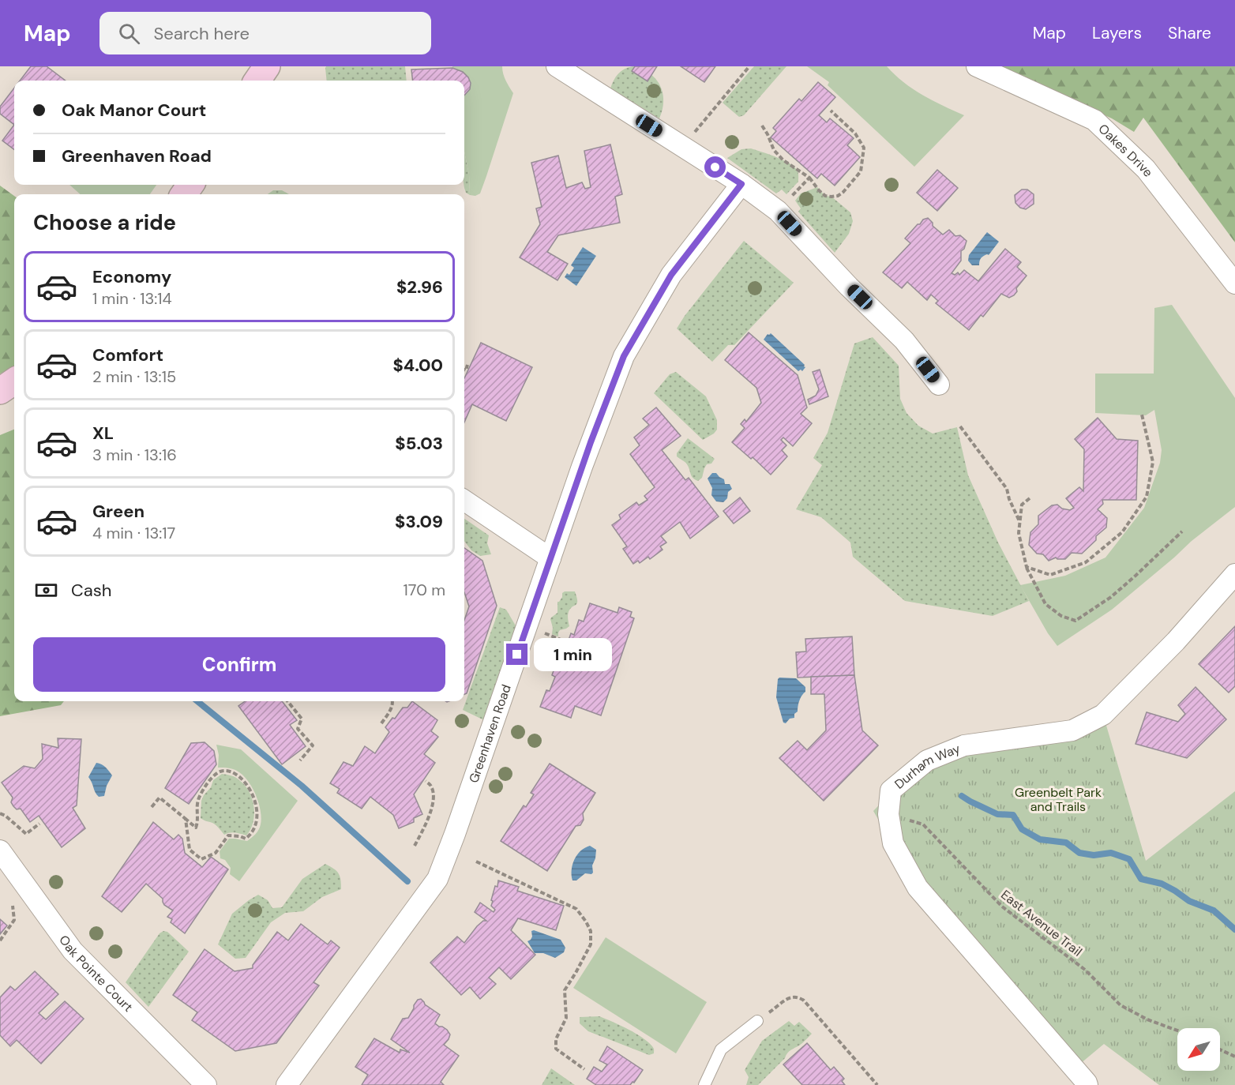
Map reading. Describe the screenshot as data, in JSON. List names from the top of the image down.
{
  "streets": {
    "street": [
      "Oakes Drive",
      "Greenhaven Road",
      "Durham Way",
      "Oak Pointe Court"
    ],
    "path": ["East Avenue Trail"]
  },
  "crossings": [
    ["Durham Way", "East Avenue Trail"]
  ],
  "parks": ["Greenbelt Park and Trails"],
  "north": "bottom left",
  "page": {
    "header": "Map",
    "search": "Search here",
    "nav": ["Map", "Layers", "Share"],
    "banner": ["Oak Manor Court", "Greenhaven Road"],
    "heading": "Choose a ride",
    "list": [
      {
        "name": "Economy",
        "note": "1 min · 13:14",
        "value": "$2.96"
      },
      {
        "name": "Comfort",
        "note": "2 min · 13:15",
        "value": "$4.00"
      },
      {
        "name": "XL",
        "note": "3 min · 13:16",
        "value": "$5.03"
      },
      {
        "name": "Green",
        "note": "4 min · 13:17",
        "value": "$3.09"
      }
    ],
    "pay": ["Cash", "170 m"],
    "buttons": "Confirm",
    "bubble": "1 min"
  }
}
